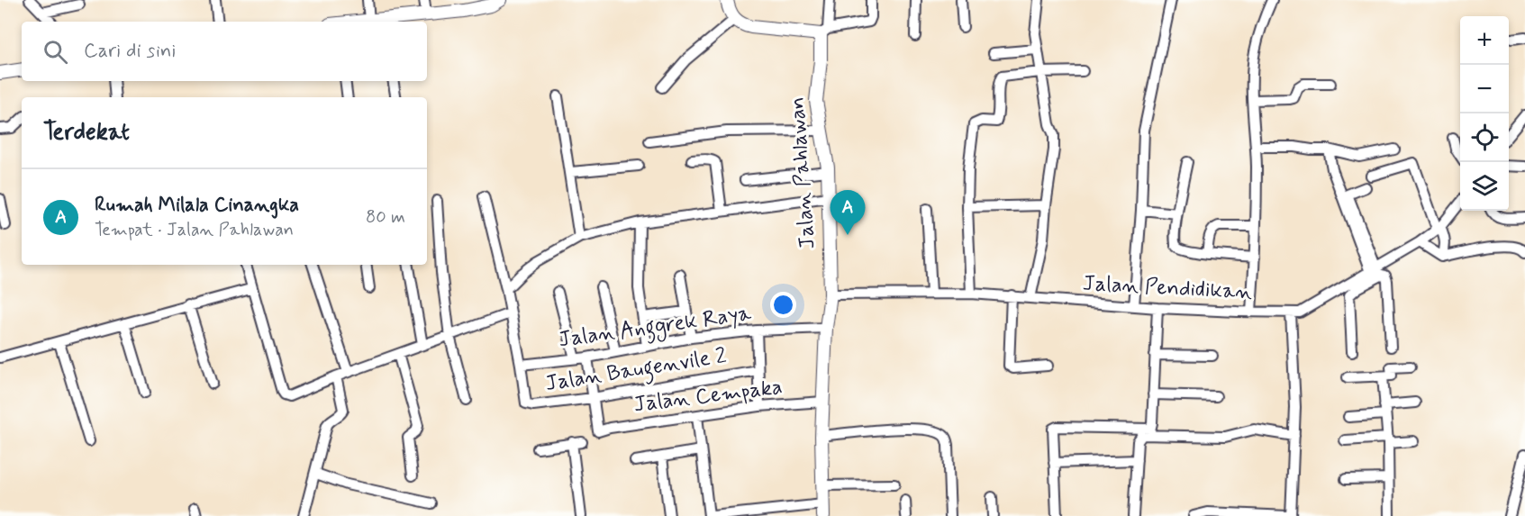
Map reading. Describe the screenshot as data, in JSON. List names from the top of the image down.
{
  "streets": {
    "street": [
      "Jalan Pahlawan",
      "Jalan Pendidikan",
      "Jalan Anggrek Raya",
      "Jalan Baugenvile 2",
      "Jalan Cempaka"
    ]
  },
  "crossings": [
    ["Jalan Pahlawan", "Jalan Pendidikan"],
    ["Jalan Pahlawan", "Jalan Anggrek Raya"],
    ["Jalan Pahlawan", "Jalan Cempaka"],
    ["Jalan Anggrek Raya", "Jalan Baugenvile 2"],
    ["Jalan Baugenvile 2", "Jalan Cempaka"]
  ],
  "page": {
    "map_buttons": ["+", "−"],
    "search": "Cari di sini",
    "heading": "Terdekat",
    "list": [
      {
        "mark": "A",
        "name": "Rumah Milala Cinangka",
        "note": "Tempat · Jalan Pahlawan",
        "value": "80 m"
      }
    ],
    "pins": "A"
  }
}
